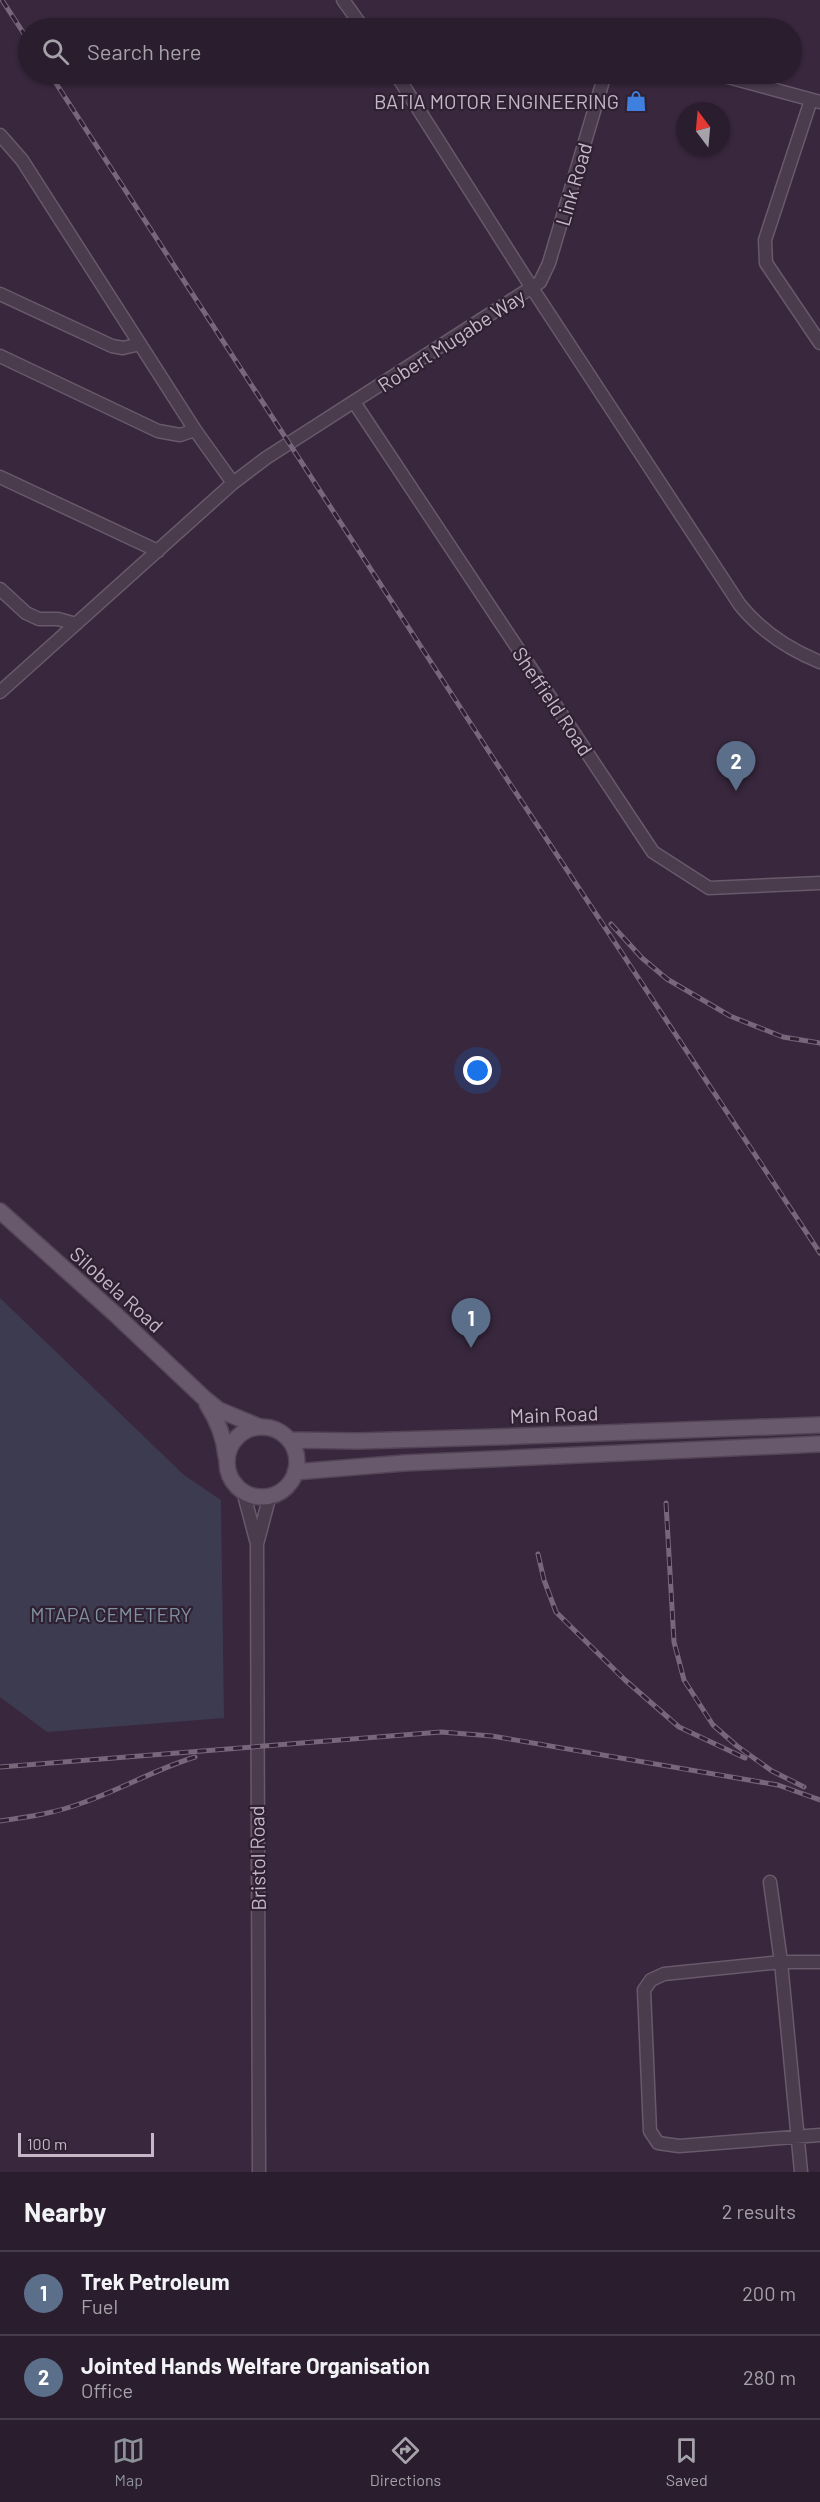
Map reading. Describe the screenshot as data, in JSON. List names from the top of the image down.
{
  "streets": {
    "main road": ["Silobela Road", "Main Road"],
    "street": [
      "Link Road",
      "Robert Mugabe Way",
      "Sheffield Road",
      "Bristol Road"
    ]
  },
  "crossings": [
    ["Link Road", "Robert Mugabe Way"],
    ["Robert Mugabe Way", "Sheffield Road"],
    ["Silobela Road", "Main Road"],
    ["Silobela Road", "Bristol Road"],
    ["Main Road", "Bristol Road"]
  ],
  "parks": ["MTAPA CEMETERY"],
  "places": {
    "shop": ["BATIA MOTOR ENGINEERING"]
  },
  "scale_bar": "100 m",
  "north": "top",
  "page": {
    "search": "Search here",
    "pins": ["2", "1"],
    "scale": "100 m",
    "heading": ["Nearby", "2 results"],
    "list": [
      {
        "mark": "1",
        "name": "Trek Petroleum",
        "note": "Fuel",
        "value": "200 m"
      },
      {
        "mark": "2",
        "name": "Jointed Hands Welfare Organisation",
        "note": "Office",
        "value": "280 m"
      }
    ],
    "nav": ["Map", "Directions", "Saved"]
  }
}
